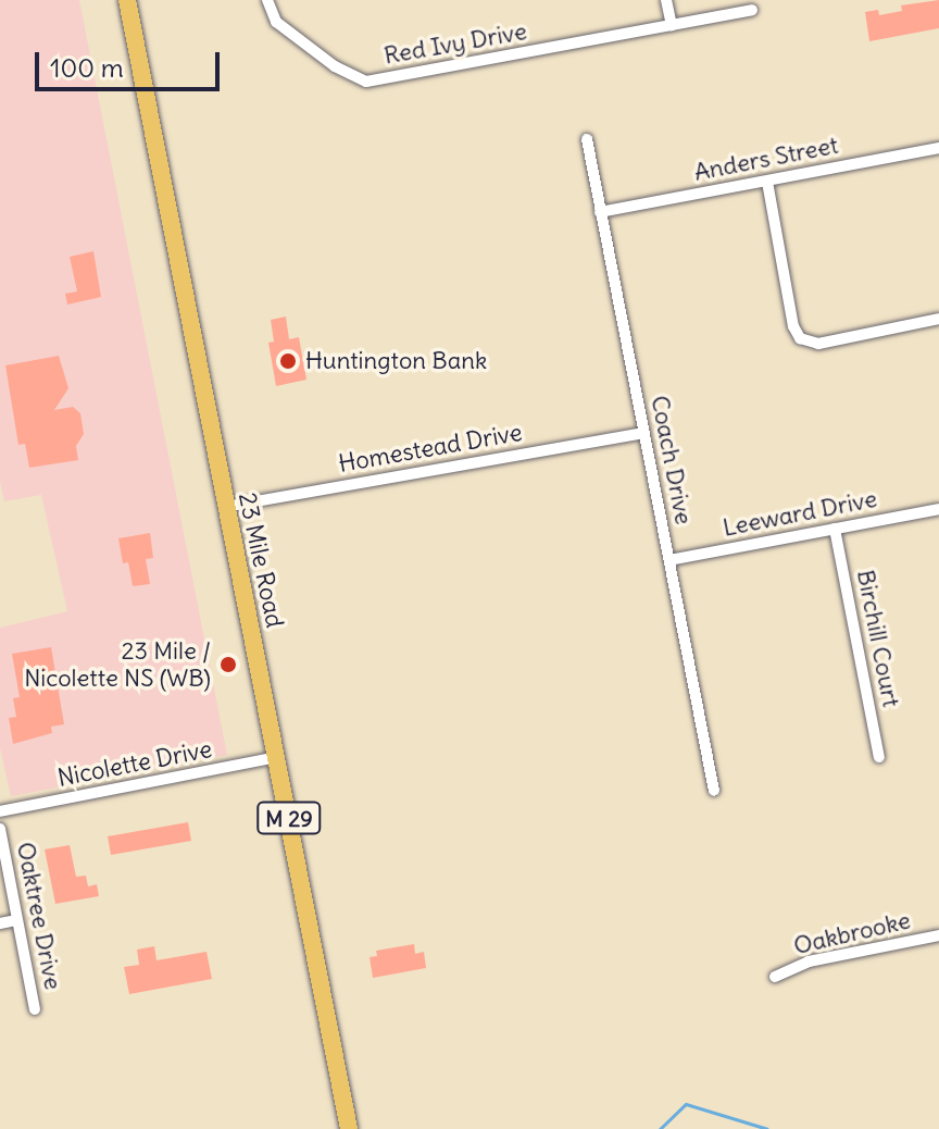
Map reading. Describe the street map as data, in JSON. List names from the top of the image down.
{
  "streets": {
    "main road": ["23 Mile Road", "M 29"],
    "street": [
      "Red Ivy Drive",
      "Anders Street",
      "Homestead Drive",
      "Coach Drive",
      "Leeward Drive",
      "Birchill Court",
      "Nicolette Drive",
      "Oaktree Drive",
      "Oakbrooke"
    ]
  },
  "crossings": [
    ["Anders Street", "Coach Drive"],
    ["Homestead Drive", "Coach Drive"],
    ["Homestead Drive", "23 Mile Road"],
    ["Coach Drive", "Leeward Drive"],
    ["Leeward Drive", "Birchill Court"],
    ["23 Mile Road", "Nicolette Drive"]
  ],
  "places": ["Huntington Bank", "23 Mile / Nicolette NS (WB)"],
  "scale_bar": "100 m"
}
